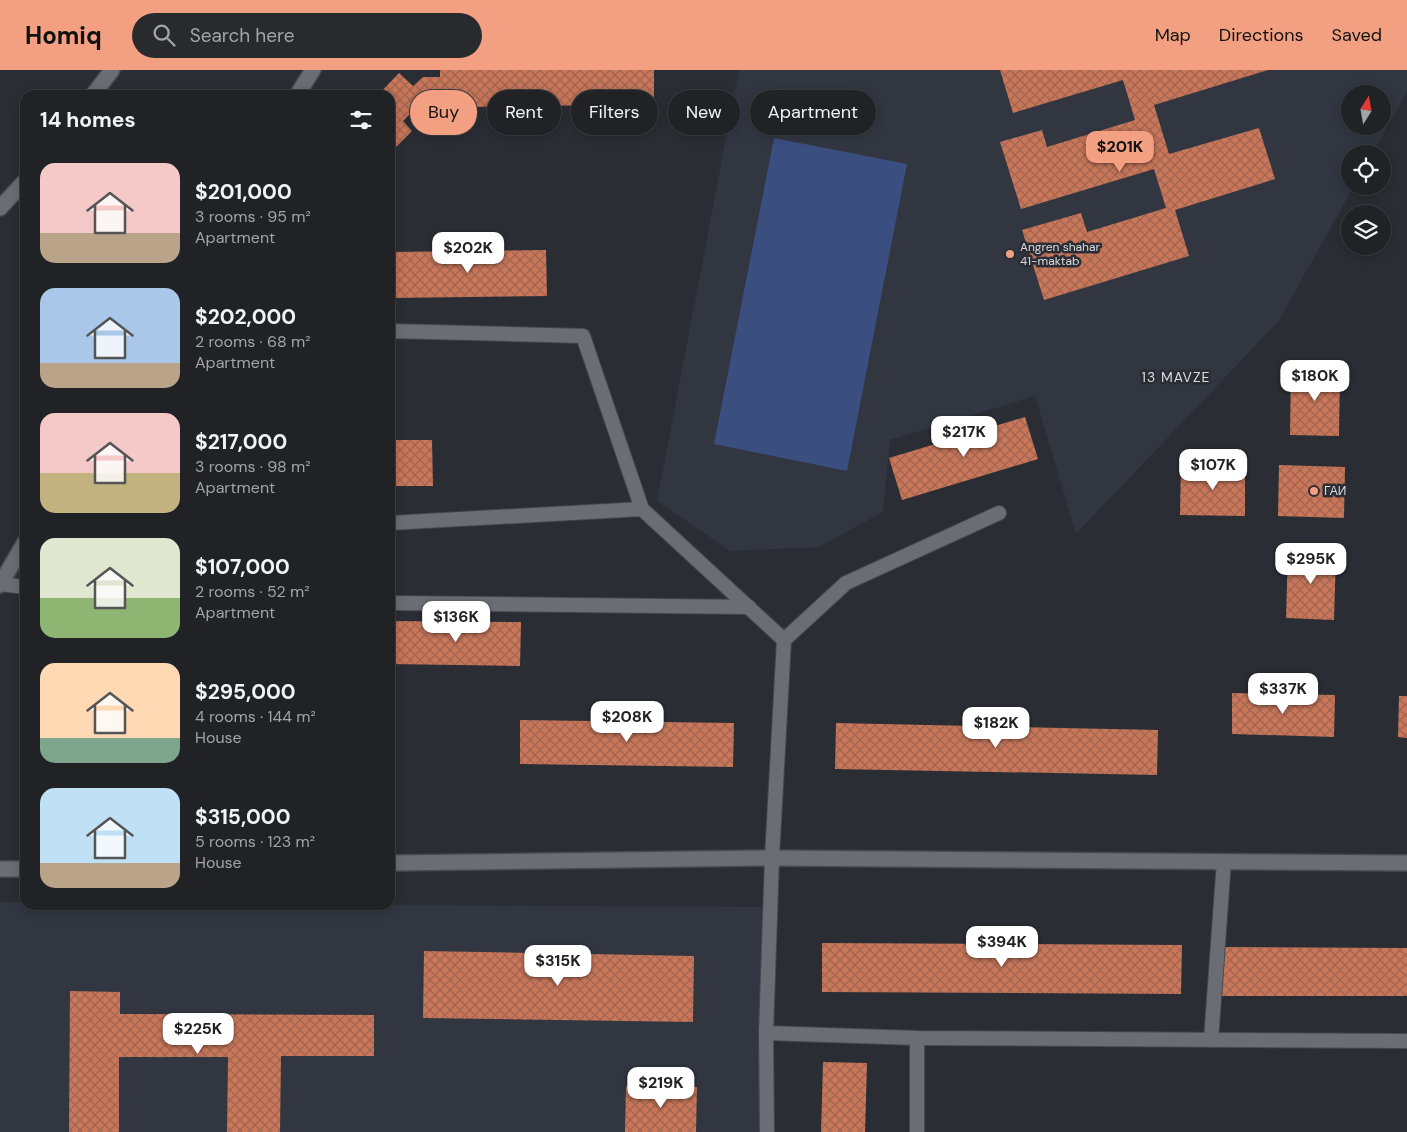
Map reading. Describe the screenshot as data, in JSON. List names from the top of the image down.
{
  "districts": ["13 MAVZE"],
  "places": ["Angren shahar 41-maktab", "ГАИ"],
  "north": "top",
  "page": {
    "header": "Homiq",
    "search": "Search here",
    "nav": ["Map", "Directions", "Saved"],
    "chip": [
      "Buy",
      "Rent",
      "Filters",
      "New",
      "Apartment"
    ],
    "heading": "14 homes",
    "price": [
      "$201K",
      "$202K",
      "$180K",
      "$217K",
      "$107K",
      "$295K",
      "$136K",
      "$337K",
      "$208K",
      "$182K",
      "$394K",
      "$315K",
      "$225K",
      "$219K"
    ],
    "list": [
      {
        "name": "$201,000",
        "note": "3 rooms · 95 m² · Apartment"
      },
      {
        "name": "$202,000",
        "note": "2 rooms · 68 m² · Apartment"
      },
      {
        "name": "$217,000",
        "note": "3 rooms · 98 m² · Apartment"
      },
      {
        "name": "$107,000",
        "note": "2 rooms · 52 m² · Apartment"
      },
      {
        "name": "$295,000",
        "note": "4 rooms · 144 m² · House"
      },
      {
        "name": "$315,000",
        "note": "5 rooms · 123 m² · House"
      }
    ]
  }
}
